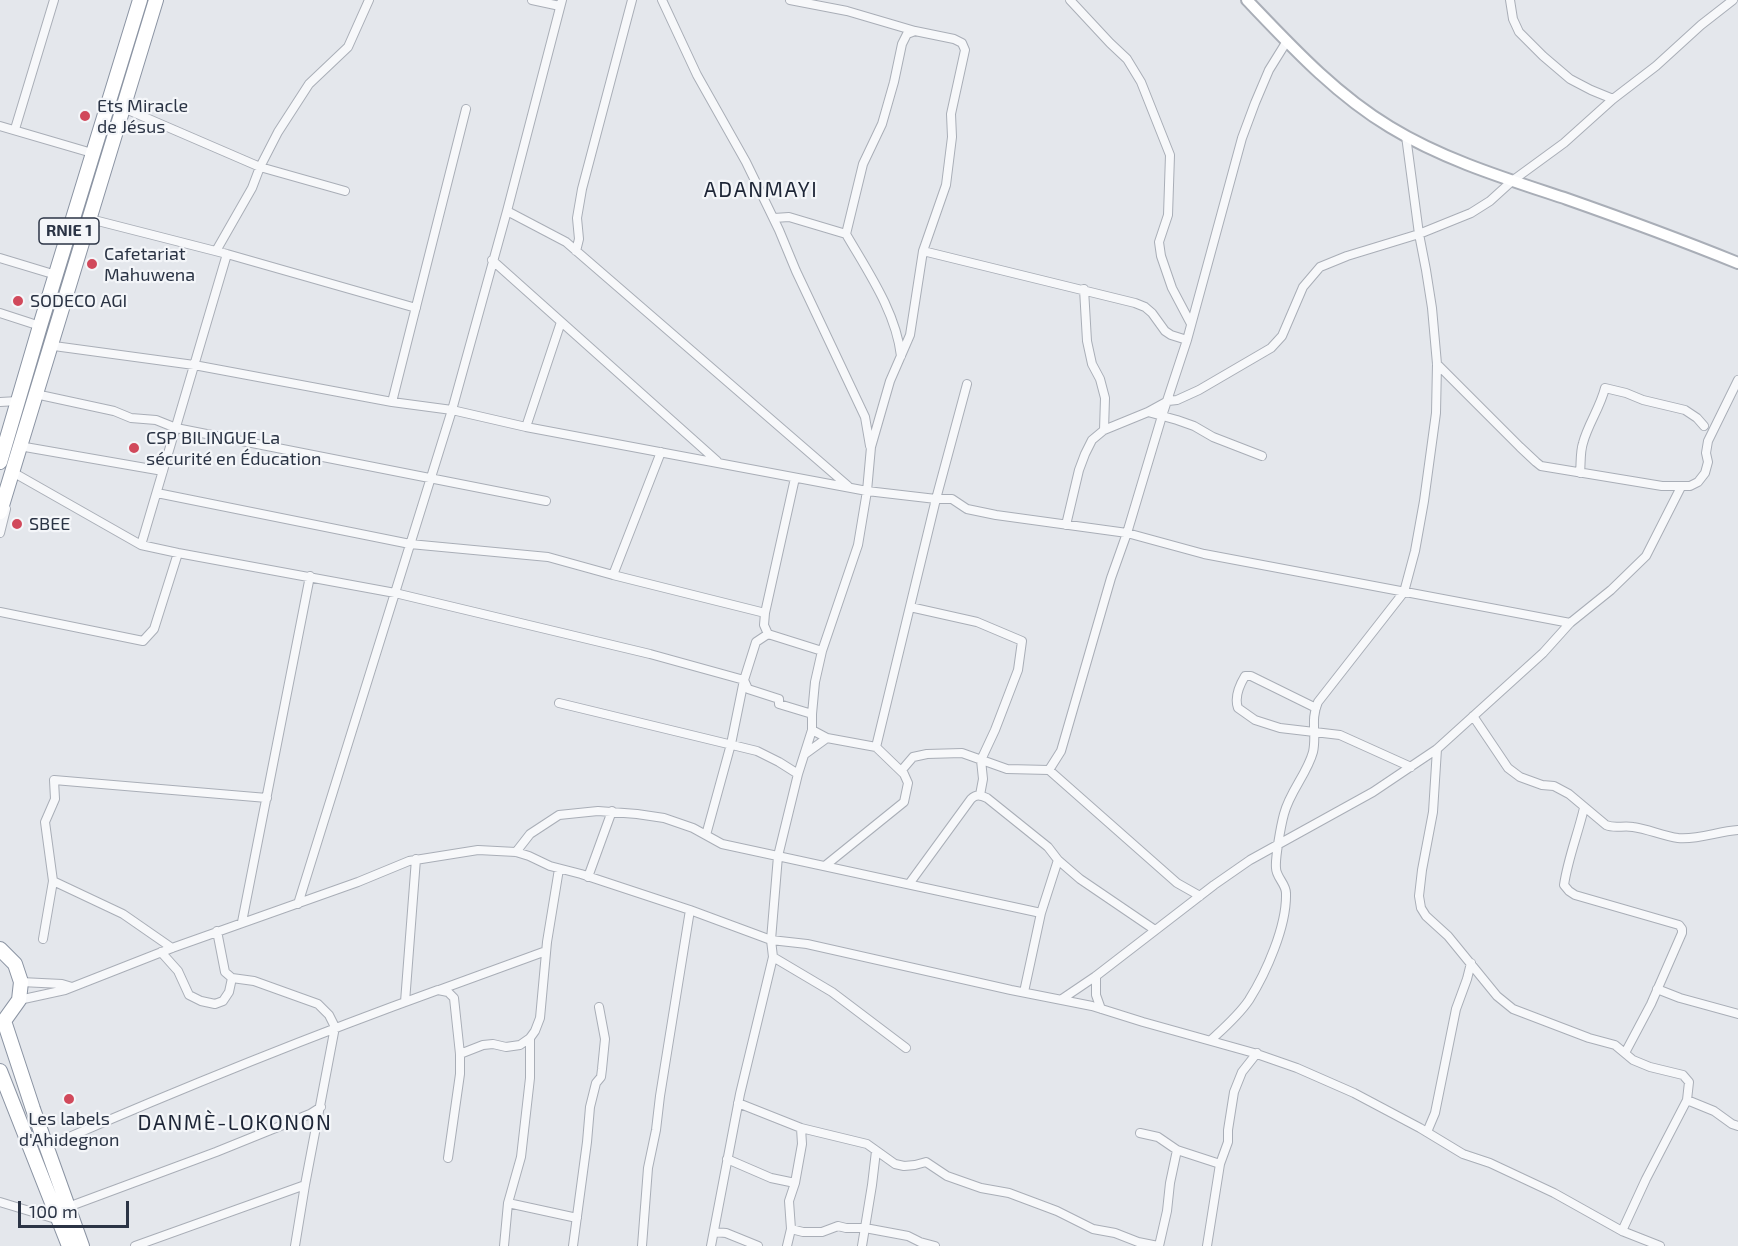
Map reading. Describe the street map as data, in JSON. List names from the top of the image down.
{
  "streets": {
    "highway": ["RNIE 1"]
  },
  "districts": ["ADANMAYI", "DANMÈ-LOKONON"],
  "places": [
    "Ets Miracle de Jésus",
    "Cafetariat Mahuwena",
    "SODECO AGI",
    "CSP BILINGUE La sécurité en Éducation",
    "SBEE",
    "Les labels d'Ahidegnon"
  ],
  "scale_bar": "100 m"
}
